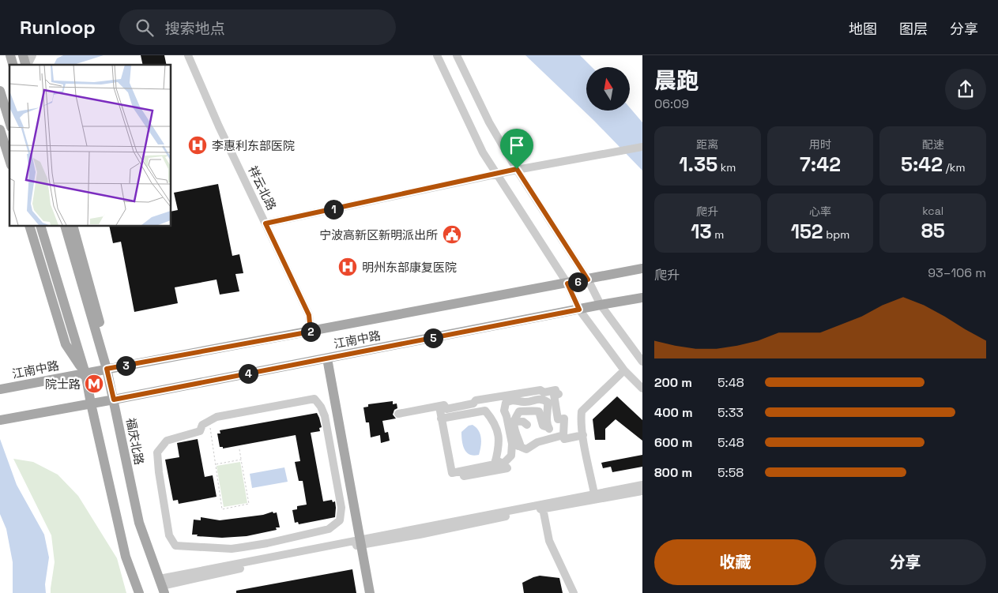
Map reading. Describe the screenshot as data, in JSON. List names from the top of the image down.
{
  "streets": {
    "main road": ["江南中路", "福庆北路"],
    "street": ["祥云北路"]
  },
  "crossings": [
    ["祥云北路", "江南中路"],
    ["江南中路", "福庆北路"]
  ],
  "places": {
    "hospital": ["李惠利东部医院", "明州东部康复医院"],
    "public building": ["宁波高新区新明派出所"],
    "metro station": ["院士路"]
  },
  "north": "top",
  "page": {
    "header": "Runloop",
    "search": "搜索地点",
    "nav": ["地图", "图层", "分享"],
    "heading": ["晨跑", "06:09"],
    "stats": [
      ["距离", "1.35 km"],
      ["用时", "7:42"],
      ["配速", "5:42 /km"],
      ["爬升", "13 m"],
      ["心率", "152 bpm"],
      ["kcal", "85"]
    ],
    "pins": [
      "1",
      "6",
      "2",
      "5",
      "3",
      "4"
    ],
    "chart": ["爬升", "93–106 m"],
    "list": [
      {
        "name": "200 m",
        "note": "5:48"
      },
      {
        "name": "400 m",
        "note": "5:33"
      },
      {
        "name": "600 m",
        "note": "5:48"
      },
      {
        "name": "800 m",
        "note": "5:58"
      }
    ],
    "buttons": ["收藏", "分享"]
  }
}
